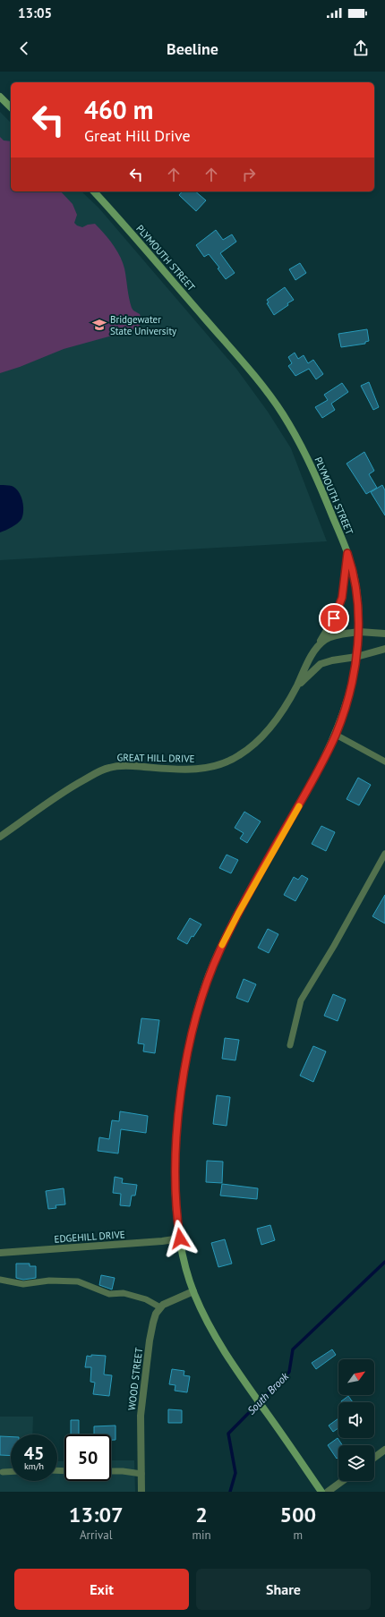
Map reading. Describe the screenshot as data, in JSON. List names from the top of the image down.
{
  "streets": {
    "main road": ["PLYMOUTH STREET"],
    "street": ["GREAT HILL DRIVE", "EDGEHILL DRIVE", "WOOD STREET"]
  },
  "crossings": [
    ["PLYMOUTH STREET", "GREAT HILL DRIVE"],
    ["PLYMOUTH STREET", "EDGEHILL DRIVE"]
  ],
  "water": ["South Brook"],
  "places": {
    "school or university": ["Bridgewater State University"]
  },
  "north": "top right",
  "page": {
    "status": "13:05",
    "header": "Beeline",
    "turn": ["460 m", "Great Hill Drive"],
    "speed": "45 km/h",
    "limit": "50",
    "eta": [
      "13:07",
      "Arrival",
      "2",
      "min",
      "500",
      "m"
    ],
    "buttons": ["Exit", "Share"]
  }
}
